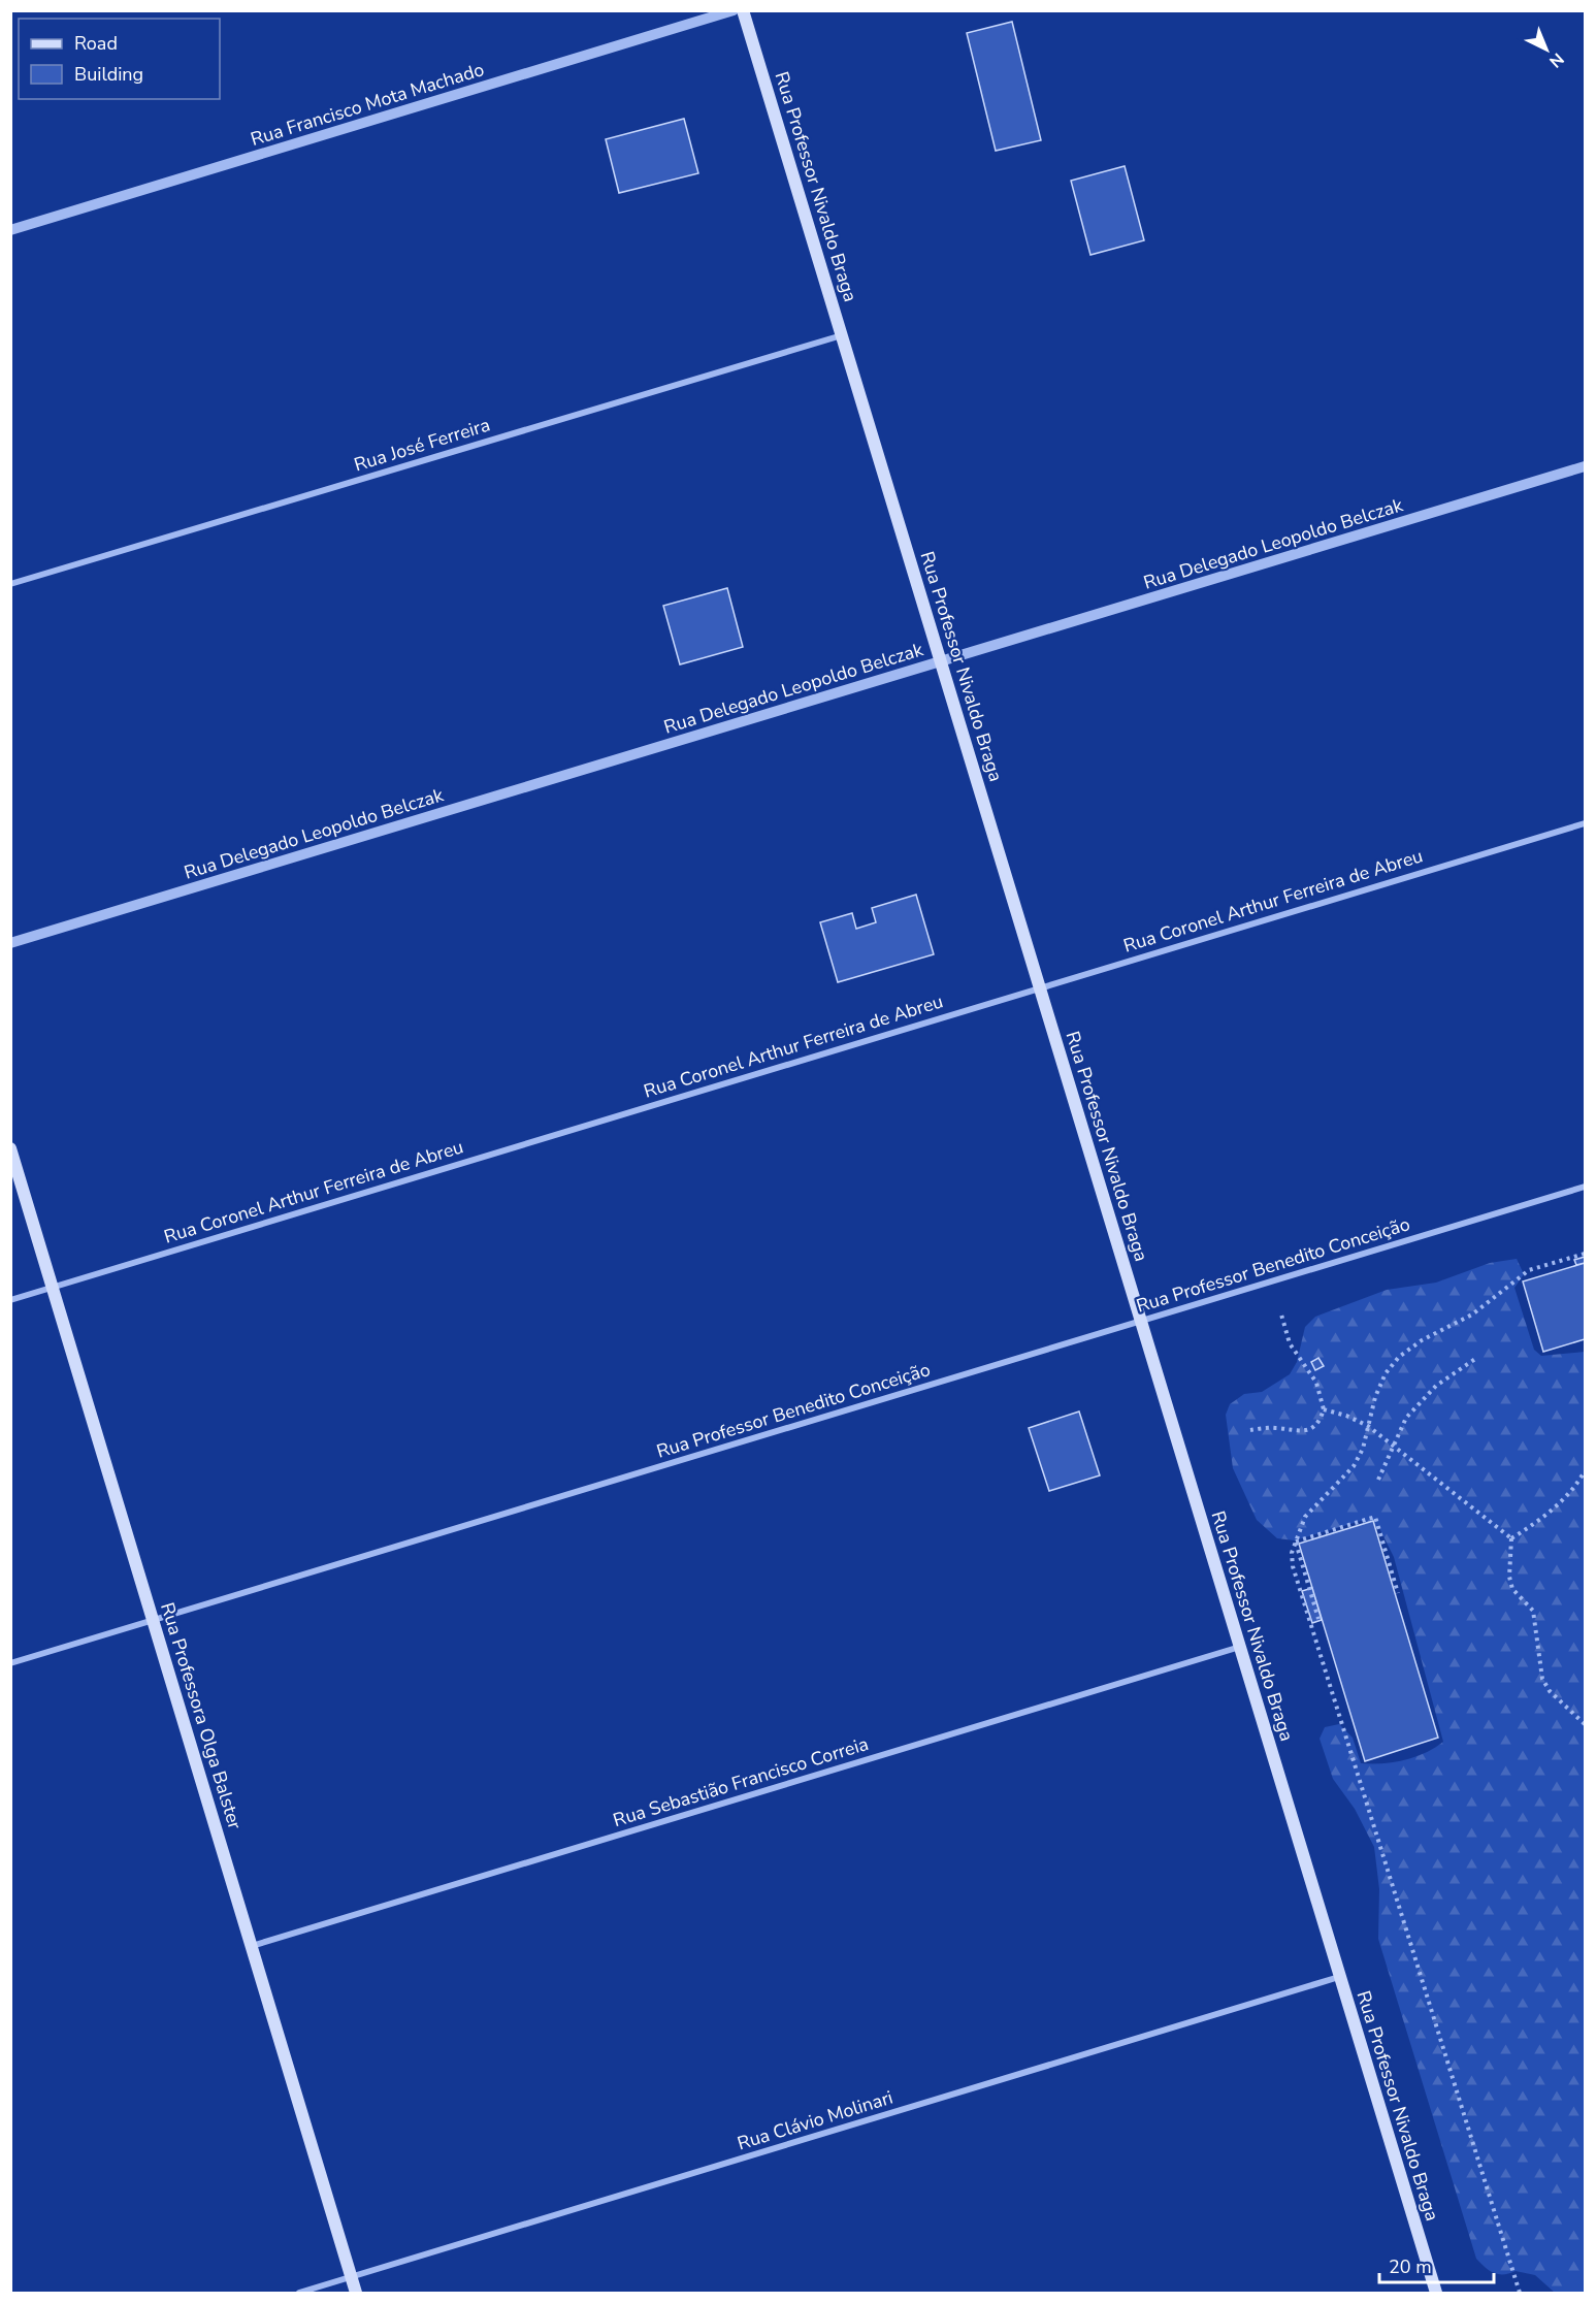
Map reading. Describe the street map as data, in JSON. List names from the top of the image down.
{
  "streets": {
    "main road": ["Rua Professor Nivaldo Braga", "Rua Professora Olga Balster"],
    "street": [
      "Rua Francisco Mota Machado",
      "Rua José Ferreira",
      "Rua Delegado Leopoldo Belczak",
      "Rua Coronel Arthur Ferreira de Abreu",
      "Rua Professor Benedito Conceição",
      "Rua Sebastião Francisco Correia",
      "Rua Clávio Molinari"
    ]
  },
  "crossings": [
    ["Rua Professor Nivaldo Braga", "Rua José Ferreira"],
    ["Rua Professor Nivaldo Braga", "Rua Delegado Leopoldo Belczak"],
    ["Rua Professor Nivaldo Braga", "Rua Coronel Arthur Ferreira de Abreu"],
    ["Rua Professor Nivaldo Braga", "Rua Professor Benedito Conceição"],
    ["Rua Professor Nivaldo Braga", "Rua Sebastião Francisco Correia"],
    ["Rua Professor Nivaldo Braga", "Rua Clávio Molinari"],
    ["Rua Coronel Arthur Ferreira de Abreu", "Rua Professora Olga Balster"],
    ["Rua Professor Benedito Conceição", "Rua Professora Olga Balster"],
    ["Rua Professora Olga Balster", "Rua Sebastião Francisco Correia"],
    ["Rua Professora Olga Balster", "Rua Clávio Molinari"]
  ],
  "legend": ["Road", "Building"],
  "scale_bar": "20 m",
  "north": "bottom right"
}
